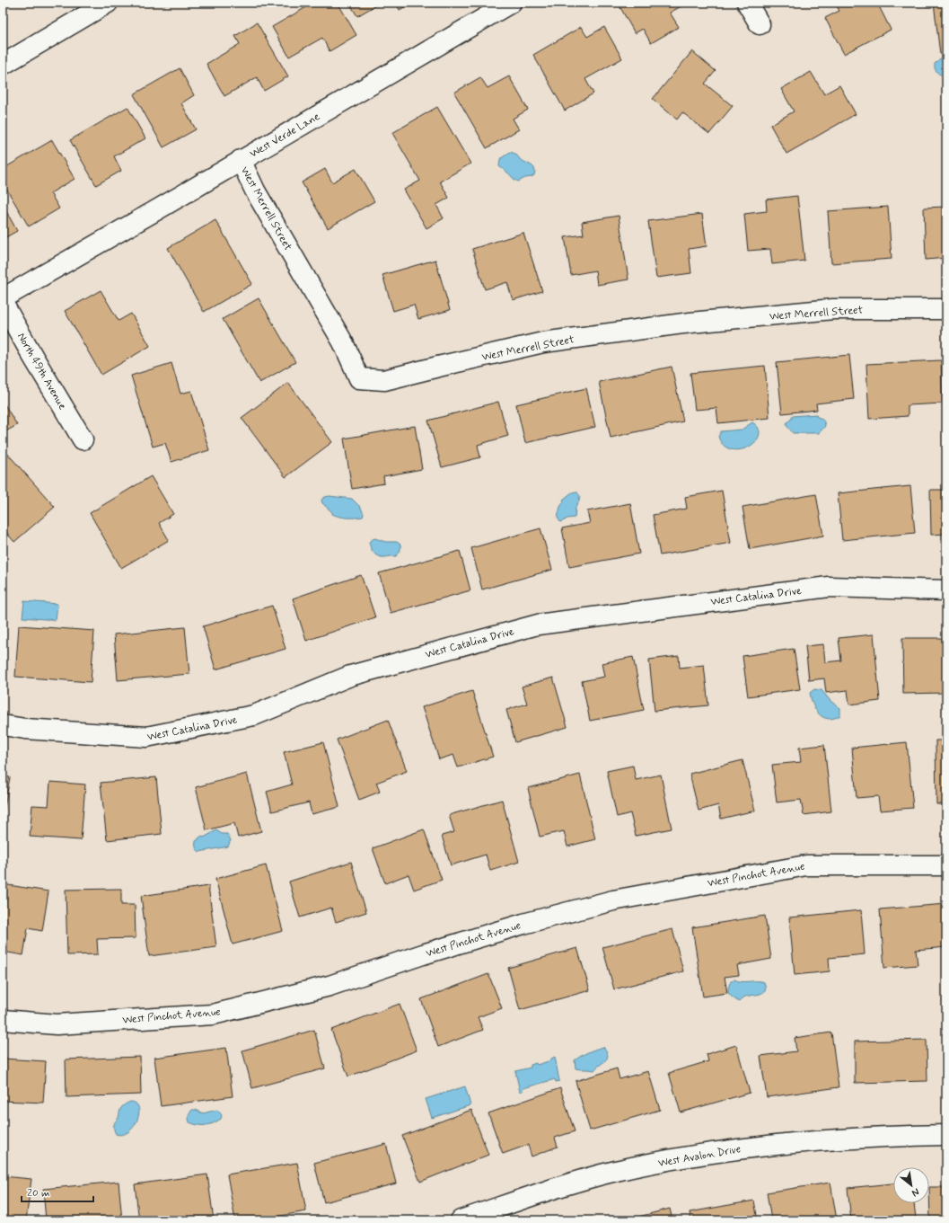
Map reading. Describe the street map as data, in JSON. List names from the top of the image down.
{
  "streets": {
    "street": [
      "West Verde Lane",
      "West Merrell Street",
      "North 49th Avenue",
      "West Catalina Drive",
      "West Pinchot Avenue",
      "West Avalon Drive"
    ]
  },
  "crossings": [
    ["West Verde Lane", "West Merrell Street"]
  ],
  "scale_bar": "20 m",
  "north": "bottom right"
}
